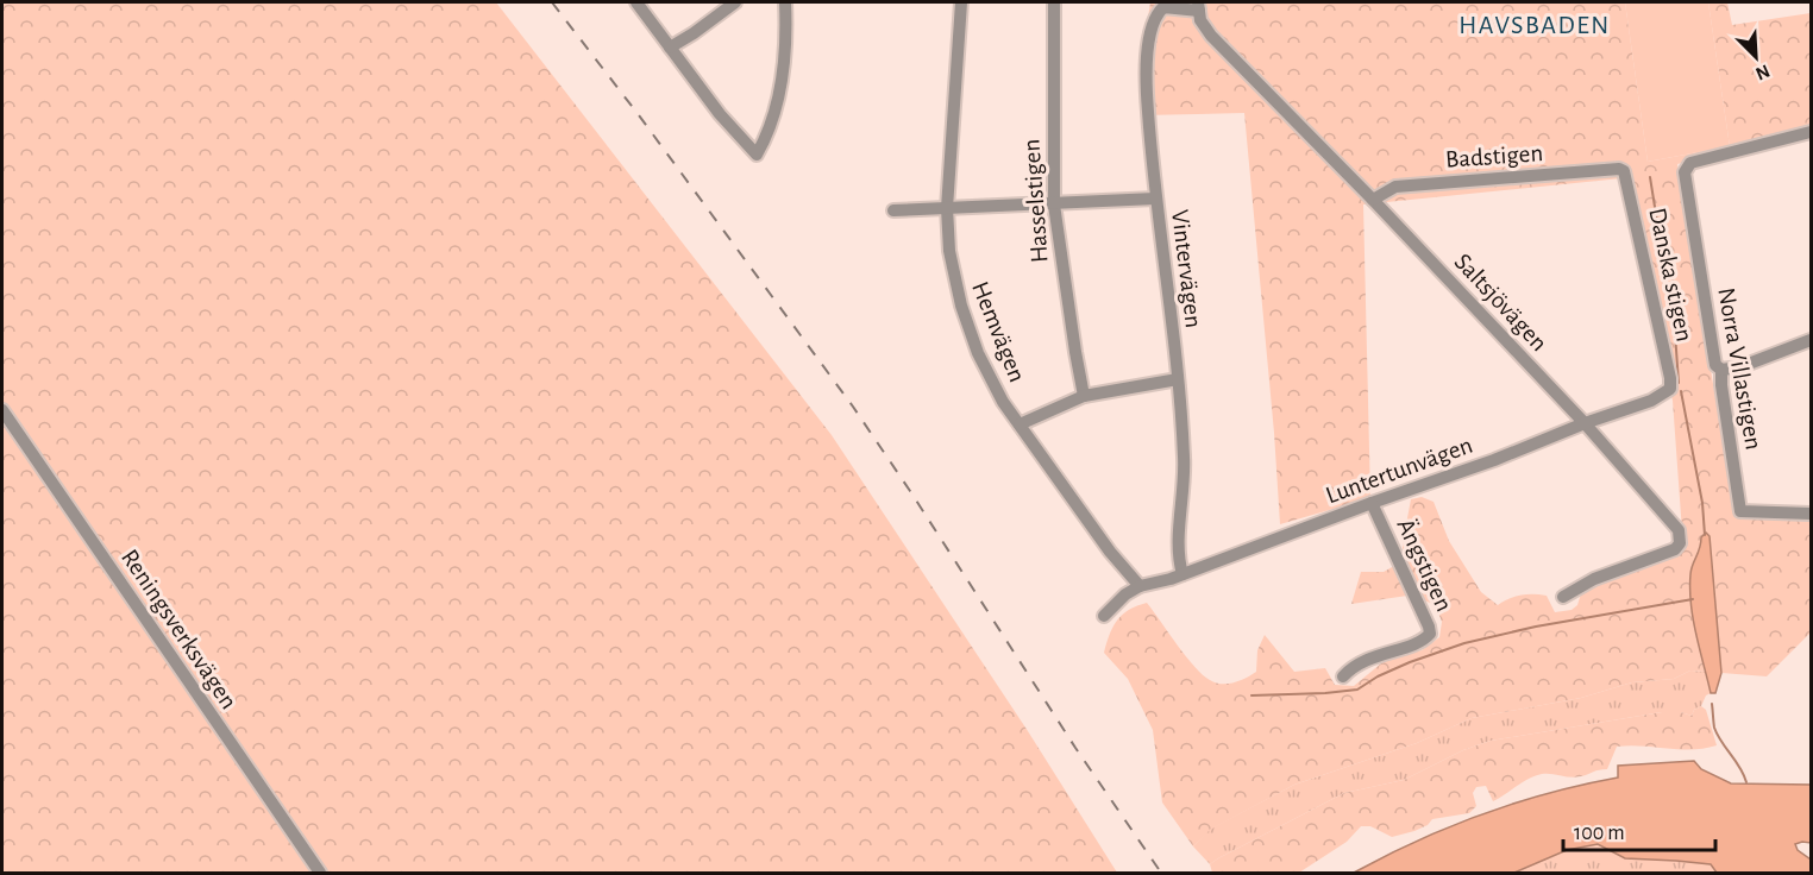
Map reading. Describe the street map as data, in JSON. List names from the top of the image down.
{
  "streets": {
    "street": [
      "Badstigen",
      "Hasselstigen",
      "Vintervägen",
      "Danska stigen",
      "Saltsjövägen",
      "Hemvägen",
      "Norra Villastigen",
      "Luntertunvägen",
      "Ängstigen",
      "Reningsverksvägen"
    ]
  },
  "crossings": [
    ["Badstigen", "Danska stigen"],
    ["Badstigen", "Saltsjövägen"],
    ["Vintervägen", "Saltsjövägen"],
    ["Vintervägen", "Luntertunvägen"],
    ["Danska stigen", "Luntertunvägen"],
    ["Saltsjövägen", "Luntertunvägen"],
    ["Hemvägen", "Luntertunvägen"],
    ["Luntertunvägen", "Ängstigen"]
  ],
  "districts": ["HAVSBADEN"],
  "scale_bar": "100 m",
  "north": "bottom right"
}
